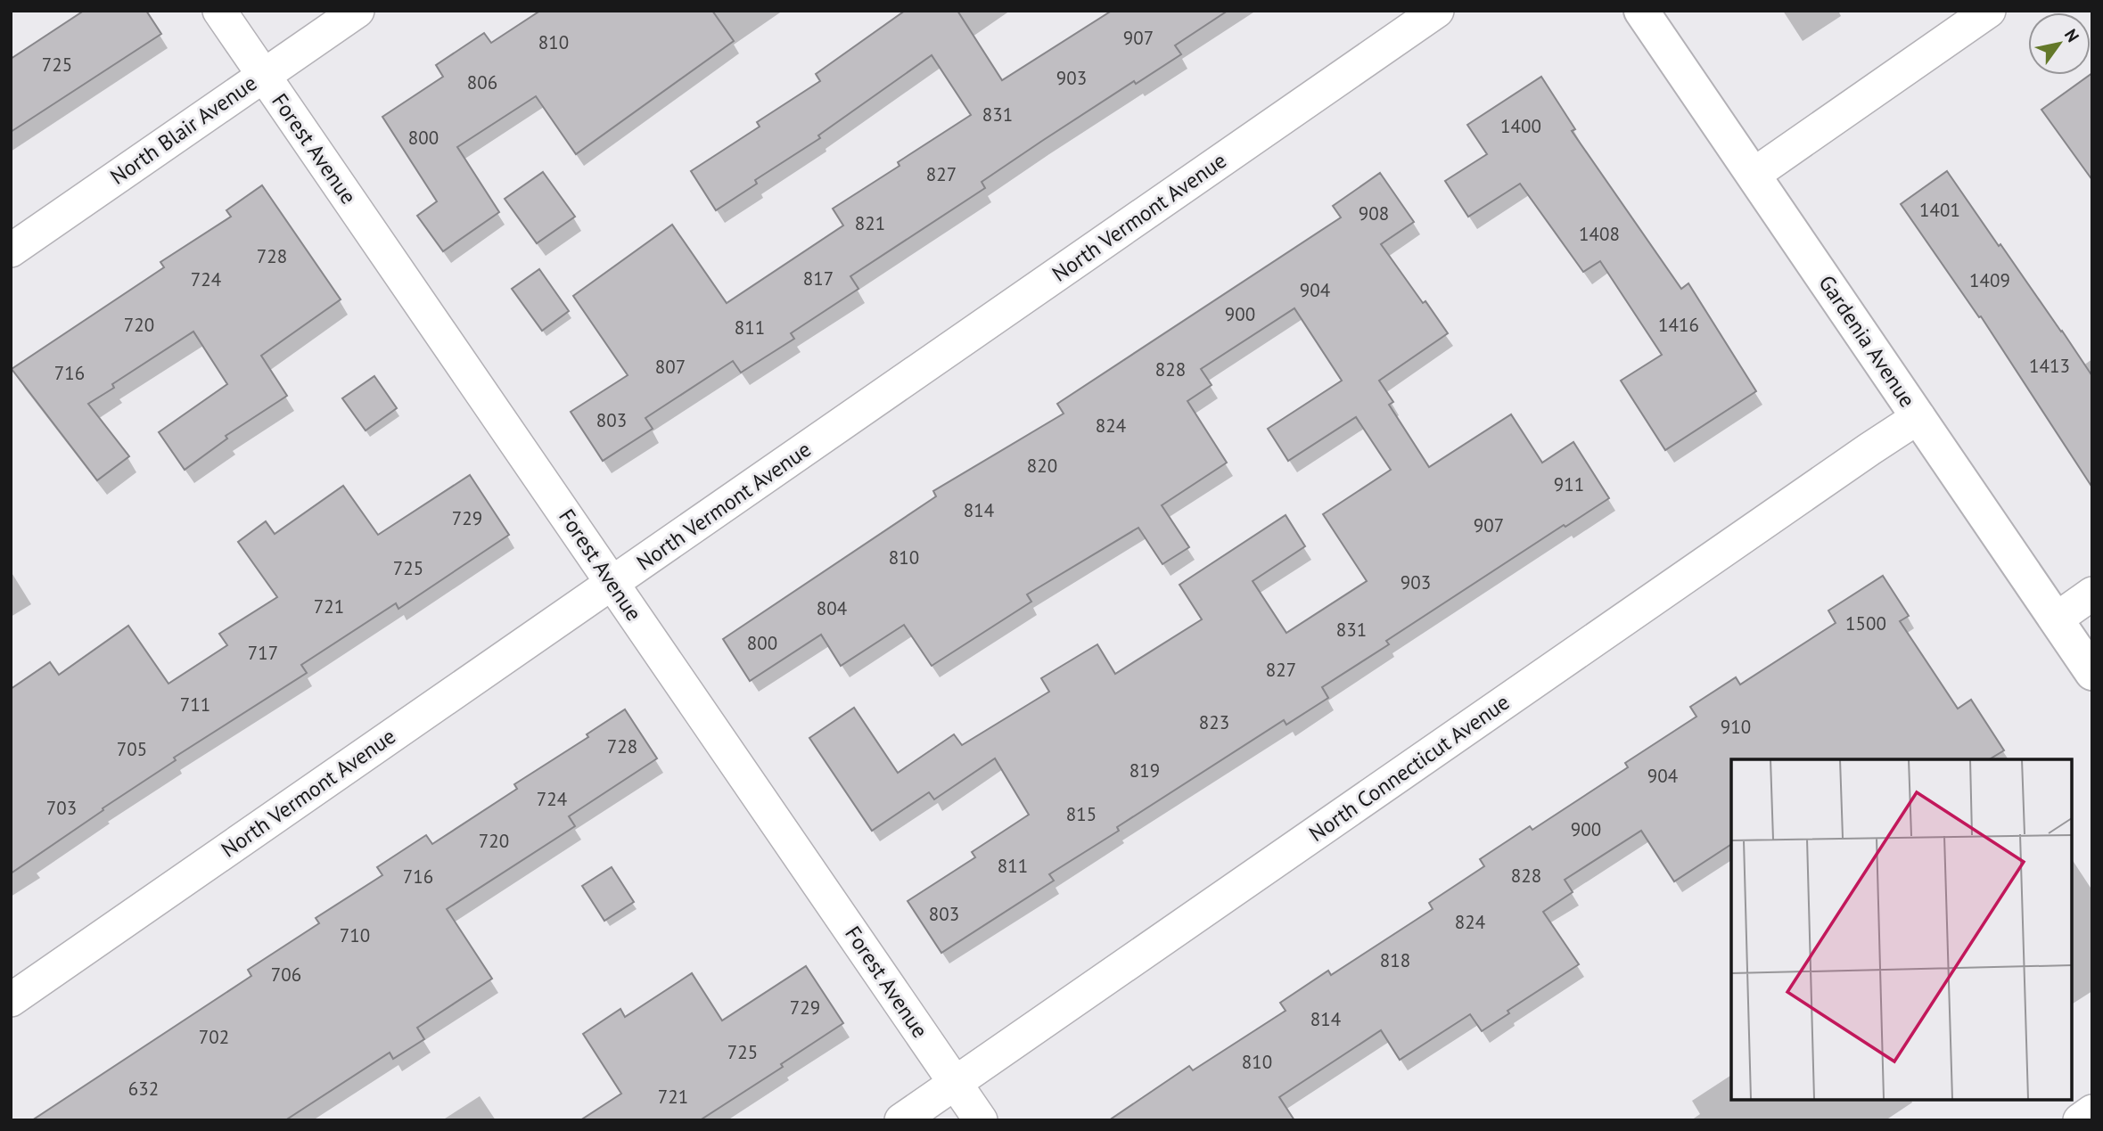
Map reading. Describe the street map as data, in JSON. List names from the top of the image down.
{
  "streets": {
    "street": [
      "North Blair Avenue",
      "Forest Avenue",
      "North Vermont Avenue",
      "Gardenia Avenue",
      "North Connecticut Avenue"
    ]
  },
  "crossings": [
    ["North Blair Avenue", "Forest Avenue"],
    ["Forest Avenue", "North Vermont Avenue"],
    ["Forest Avenue", "North Connecticut Avenue"],
    ["Gardenia Avenue", "North Connecticut Avenue"]
  ],
  "house_numbers": [
    "907",
    "810",
    "725",
    "903",
    "806",
    "831",
    "1400",
    "800",
    "827",
    "1401",
    "908",
    "821",
    "1408",
    "728",
    "817",
    "724",
    "1409",
    "904",
    "900",
    "720",
    "1416",
    "811",
    "1413",
    "807",
    "828",
    "716",
    "803",
    "824",
    "820",
    "911",
    "814",
    "729",
    "907",
    "810",
    "725",
    "903",
    "721",
    "804",
    "1500",
    "831",
    "800",
    "717",
    "827",
    "711",
    "823",
    "910",
    "728",
    "705",
    "819",
    "904",
    "724",
    "703",
    "815",
    "900",
    "720",
    "811",
    "828",
    "716",
    "803",
    "824",
    "710",
    "818",
    "706",
    "729",
    "814",
    "702",
    "725",
    "810",
    "632",
    "721"
  ],
  "north": "top right"
}
